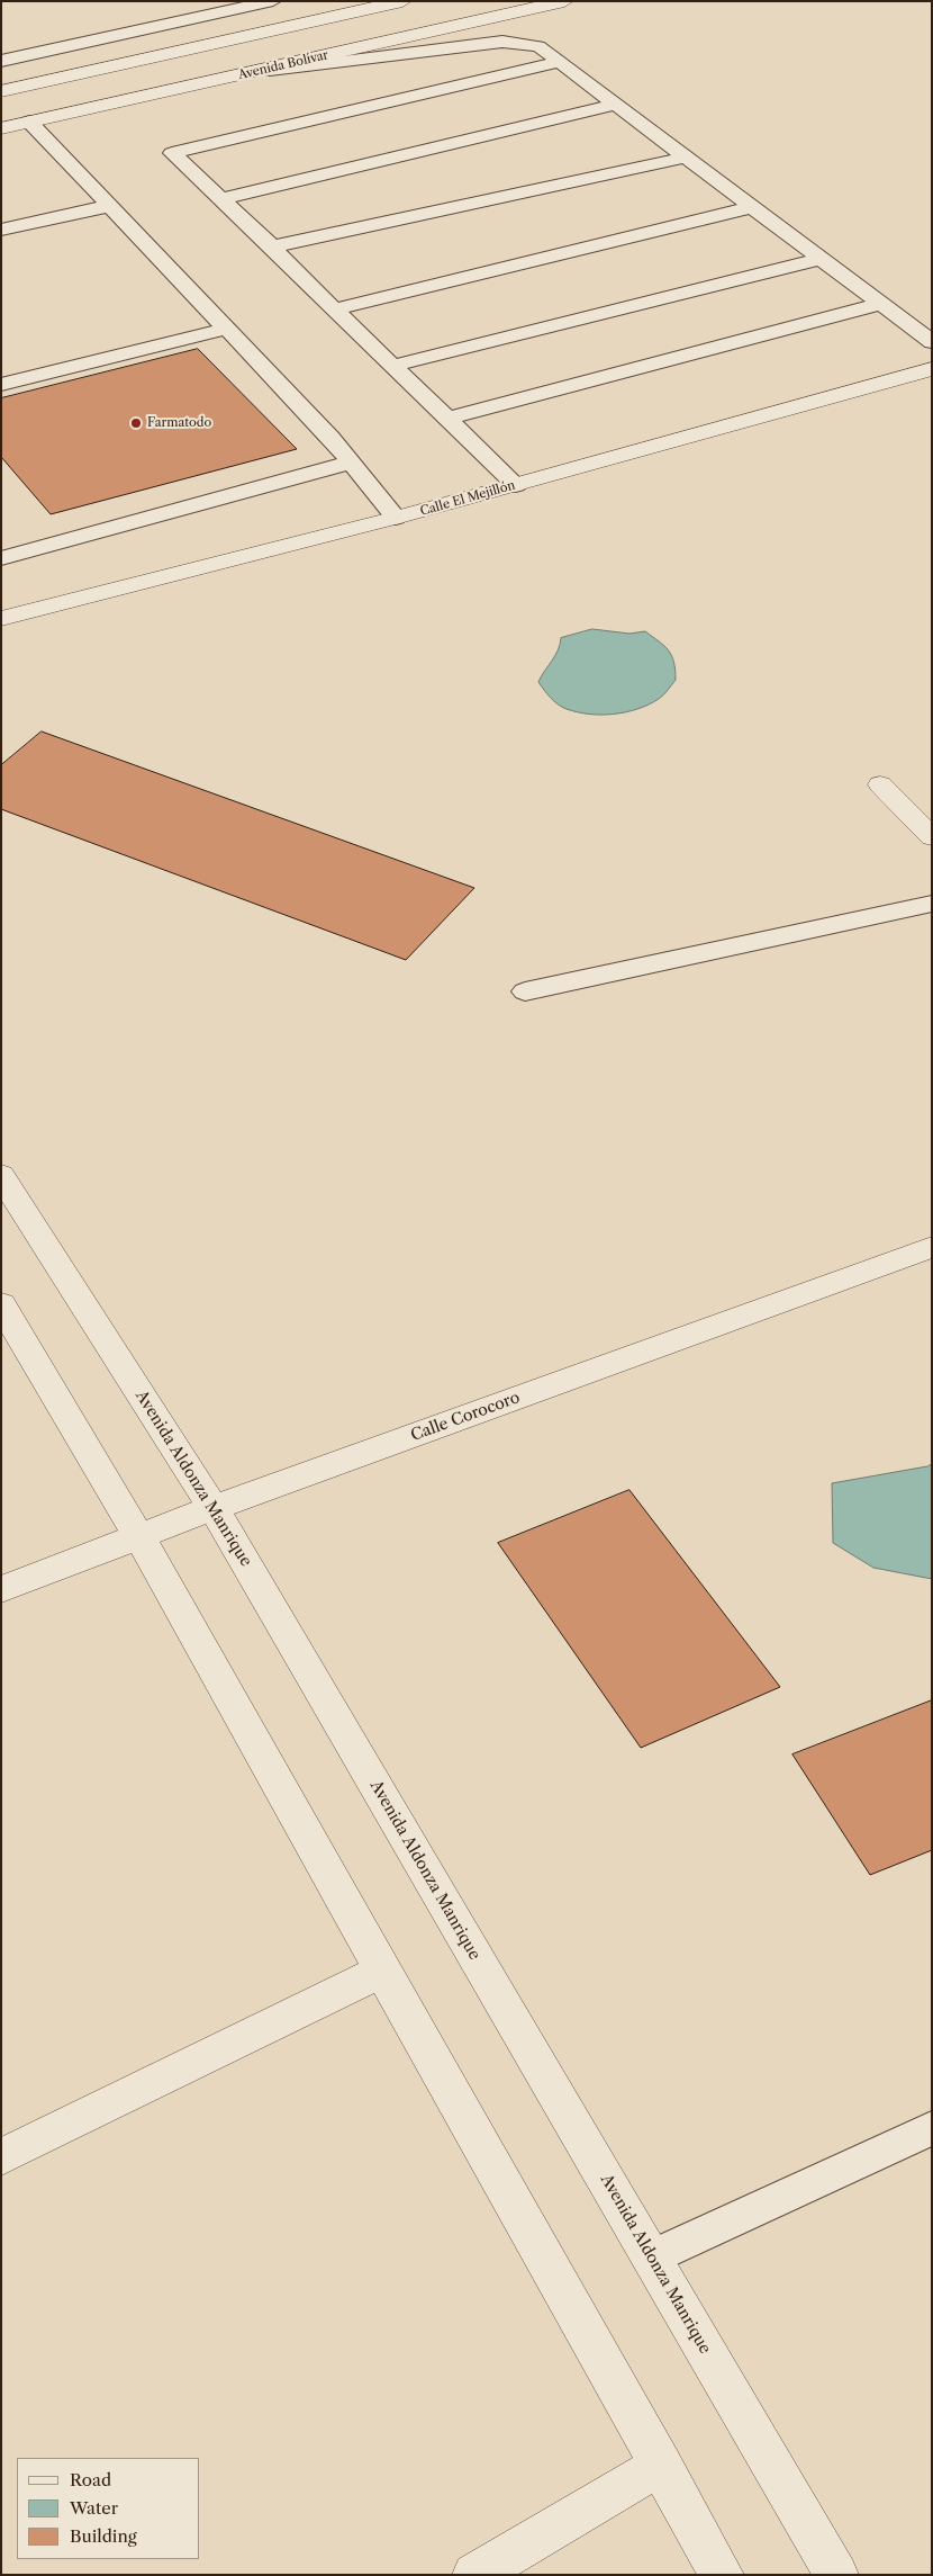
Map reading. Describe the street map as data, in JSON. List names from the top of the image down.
{
  "streets": {
    "street": [
      "Avenida Bolívar",
      "Calle El Mejillón",
      "Calle Corocoro",
      "Avenida Aldonza Manrique"
    ]
  },
  "crossings": [
    ["Calle Corocoro", "Avenida Aldonza Manrique"]
  ],
  "places": ["Farmatodo"],
  "legend": ["Road", "Water", "Building"]
}
